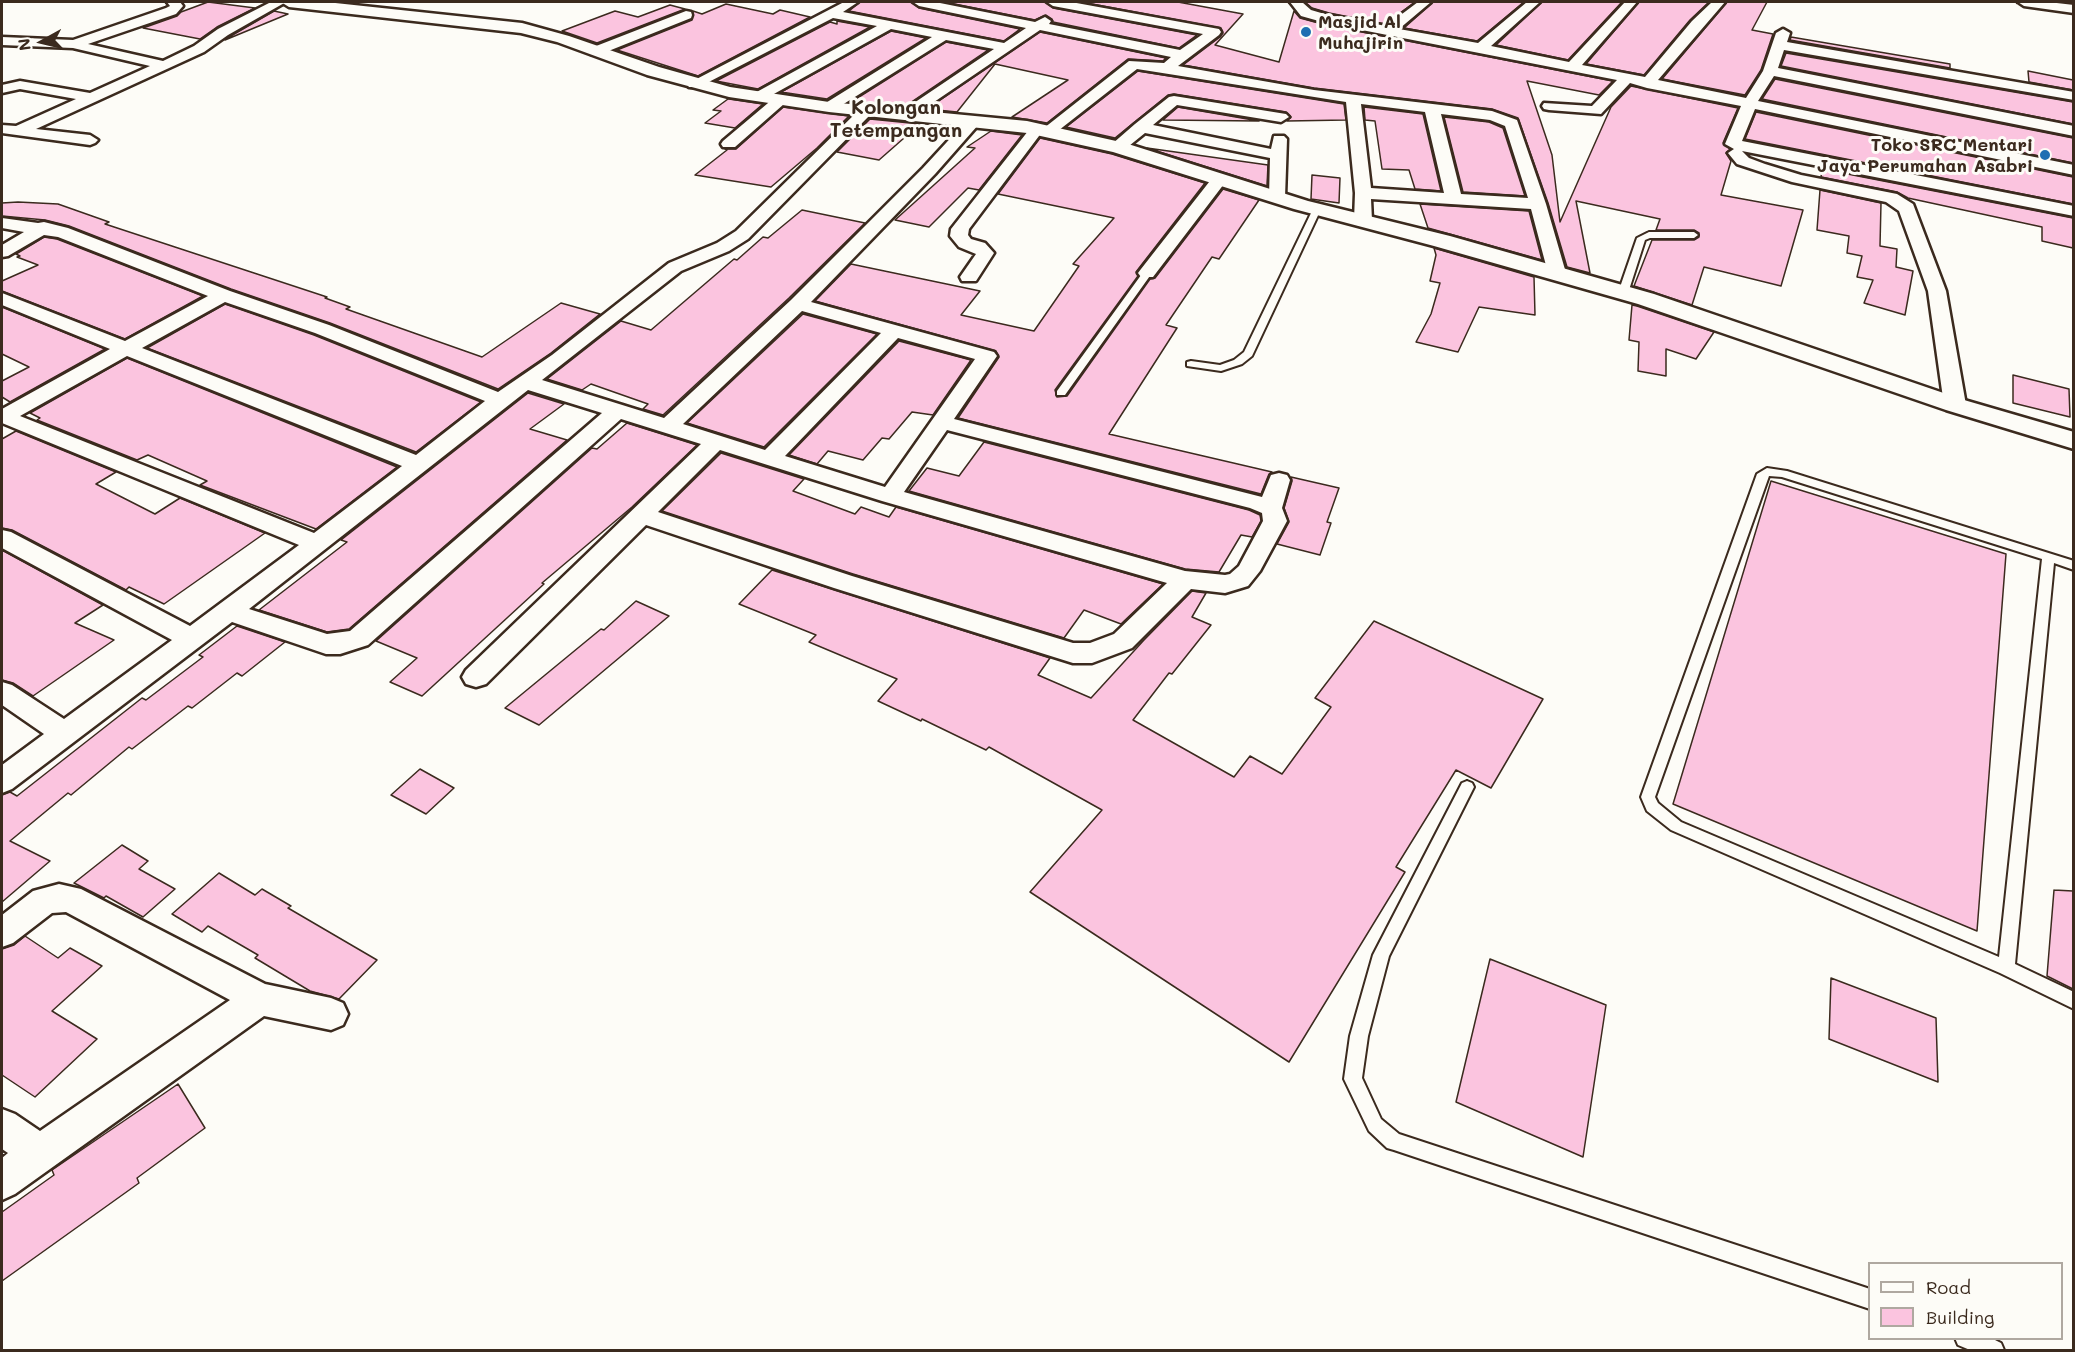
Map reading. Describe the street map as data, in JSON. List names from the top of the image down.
{
  "districts": ["Kolongan Tetempangan"],
  "places": ["Masjid Al Muhajirin", "Toko SRC Mentari Jaya Perumahan Asabri"],
  "legend": ["Road", "Building"],
  "north": "left"
}
